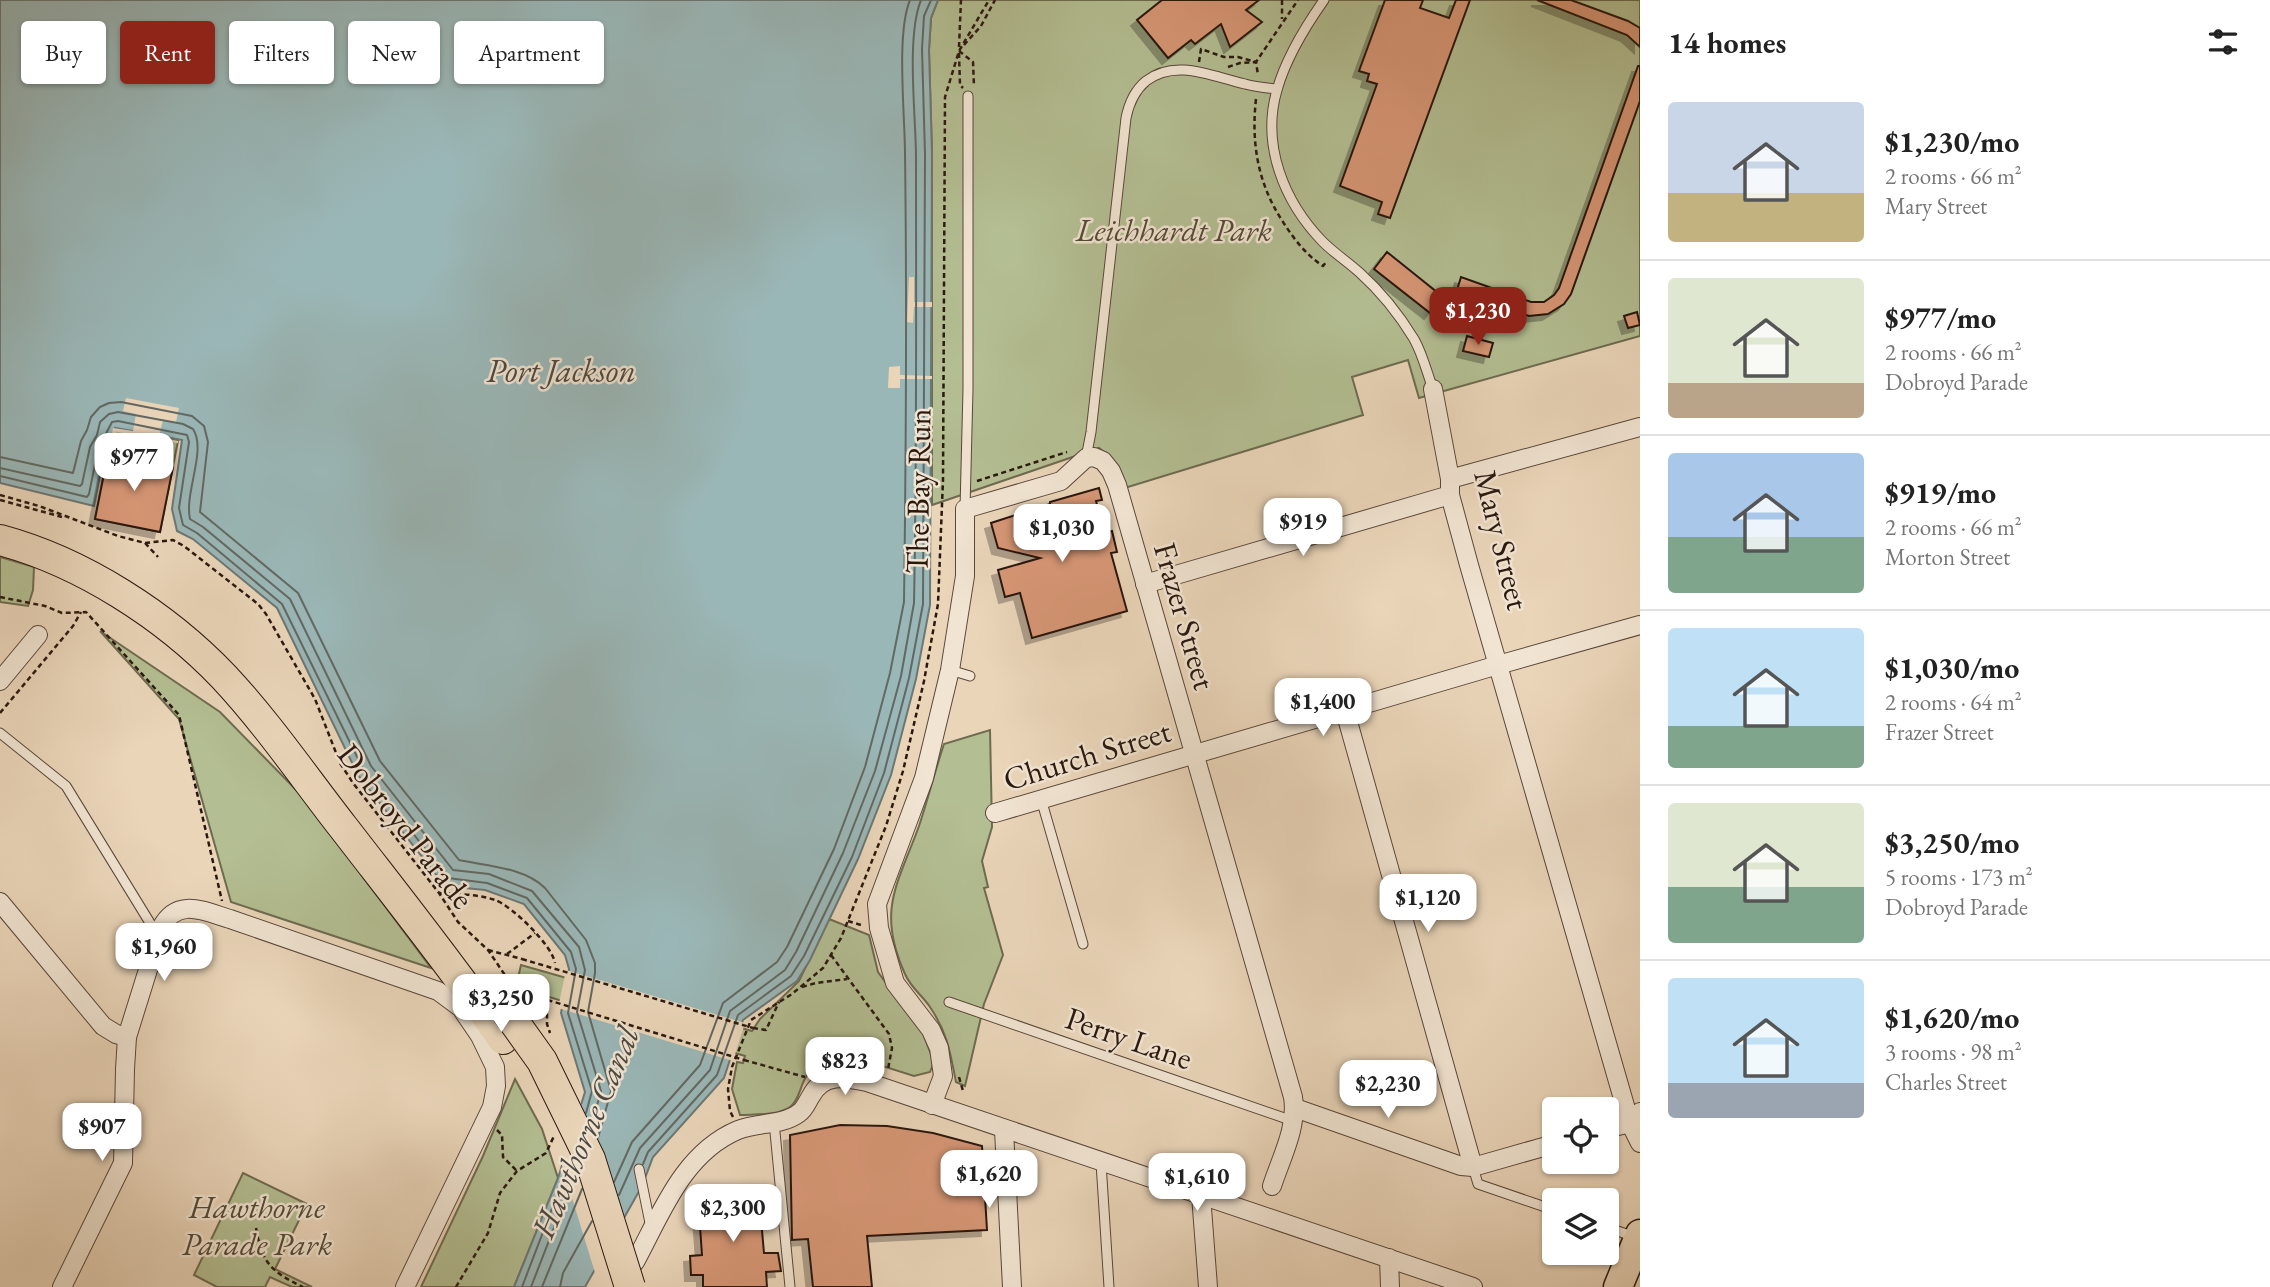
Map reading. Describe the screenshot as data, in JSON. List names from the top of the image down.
{
  "streets": {
    "highway": ["Dobroyd Parade"],
    "street": ["Mary Street", "Frazer Street", "Church Street"],
    "lane": ["Perry Lane"],
    "path": ["The Bay Run"]
  },
  "crossings": [
    ["Mary Street", "Church Street"],
    ["Frazer Street", "Church Street"],
    ["Frazer Street", "Perry Lane"]
  ],
  "water": ["Port Jackson", "Hawthorne Canal"],
  "parks": ["Leichhardt Park", "Hawthorne Parade Park"],
  "page": {
    "heading": "14 homes",
    "chip": [
      "Buy",
      "Rent",
      "Filters",
      "New",
      "Apartment"
    ],
    "list": [
      {
        "name": "$1,230/mo",
        "note": "2 rooms · 66 m² · Mary Street"
      },
      {
        "name": "$977/mo",
        "note": "2 rooms · 66 m² · Dobroyd Parade"
      },
      {
        "name": "$919/mo",
        "note": "2 rooms · 66 m² · Morton Street"
      },
      {
        "name": "$1,030/mo",
        "note": "2 rooms · 64 m² · Frazer Street"
      },
      {
        "name": "$3,250/mo",
        "note": "5 rooms · 173 m² · Dobroyd Parade"
      },
      {
        "name": "$1,620/mo",
        "note": "3 rooms · 98 m² · Charles Street"
      }
    ],
    "price": [
      "$1,230",
      "$977",
      "$919",
      "$1,030",
      "$1,400",
      "$1,120",
      "$1,960",
      "$3,250",
      "$823",
      "$2,230",
      "$907",
      "$1,620",
      "$1,610",
      "$2,300"
    ]
  }
}
